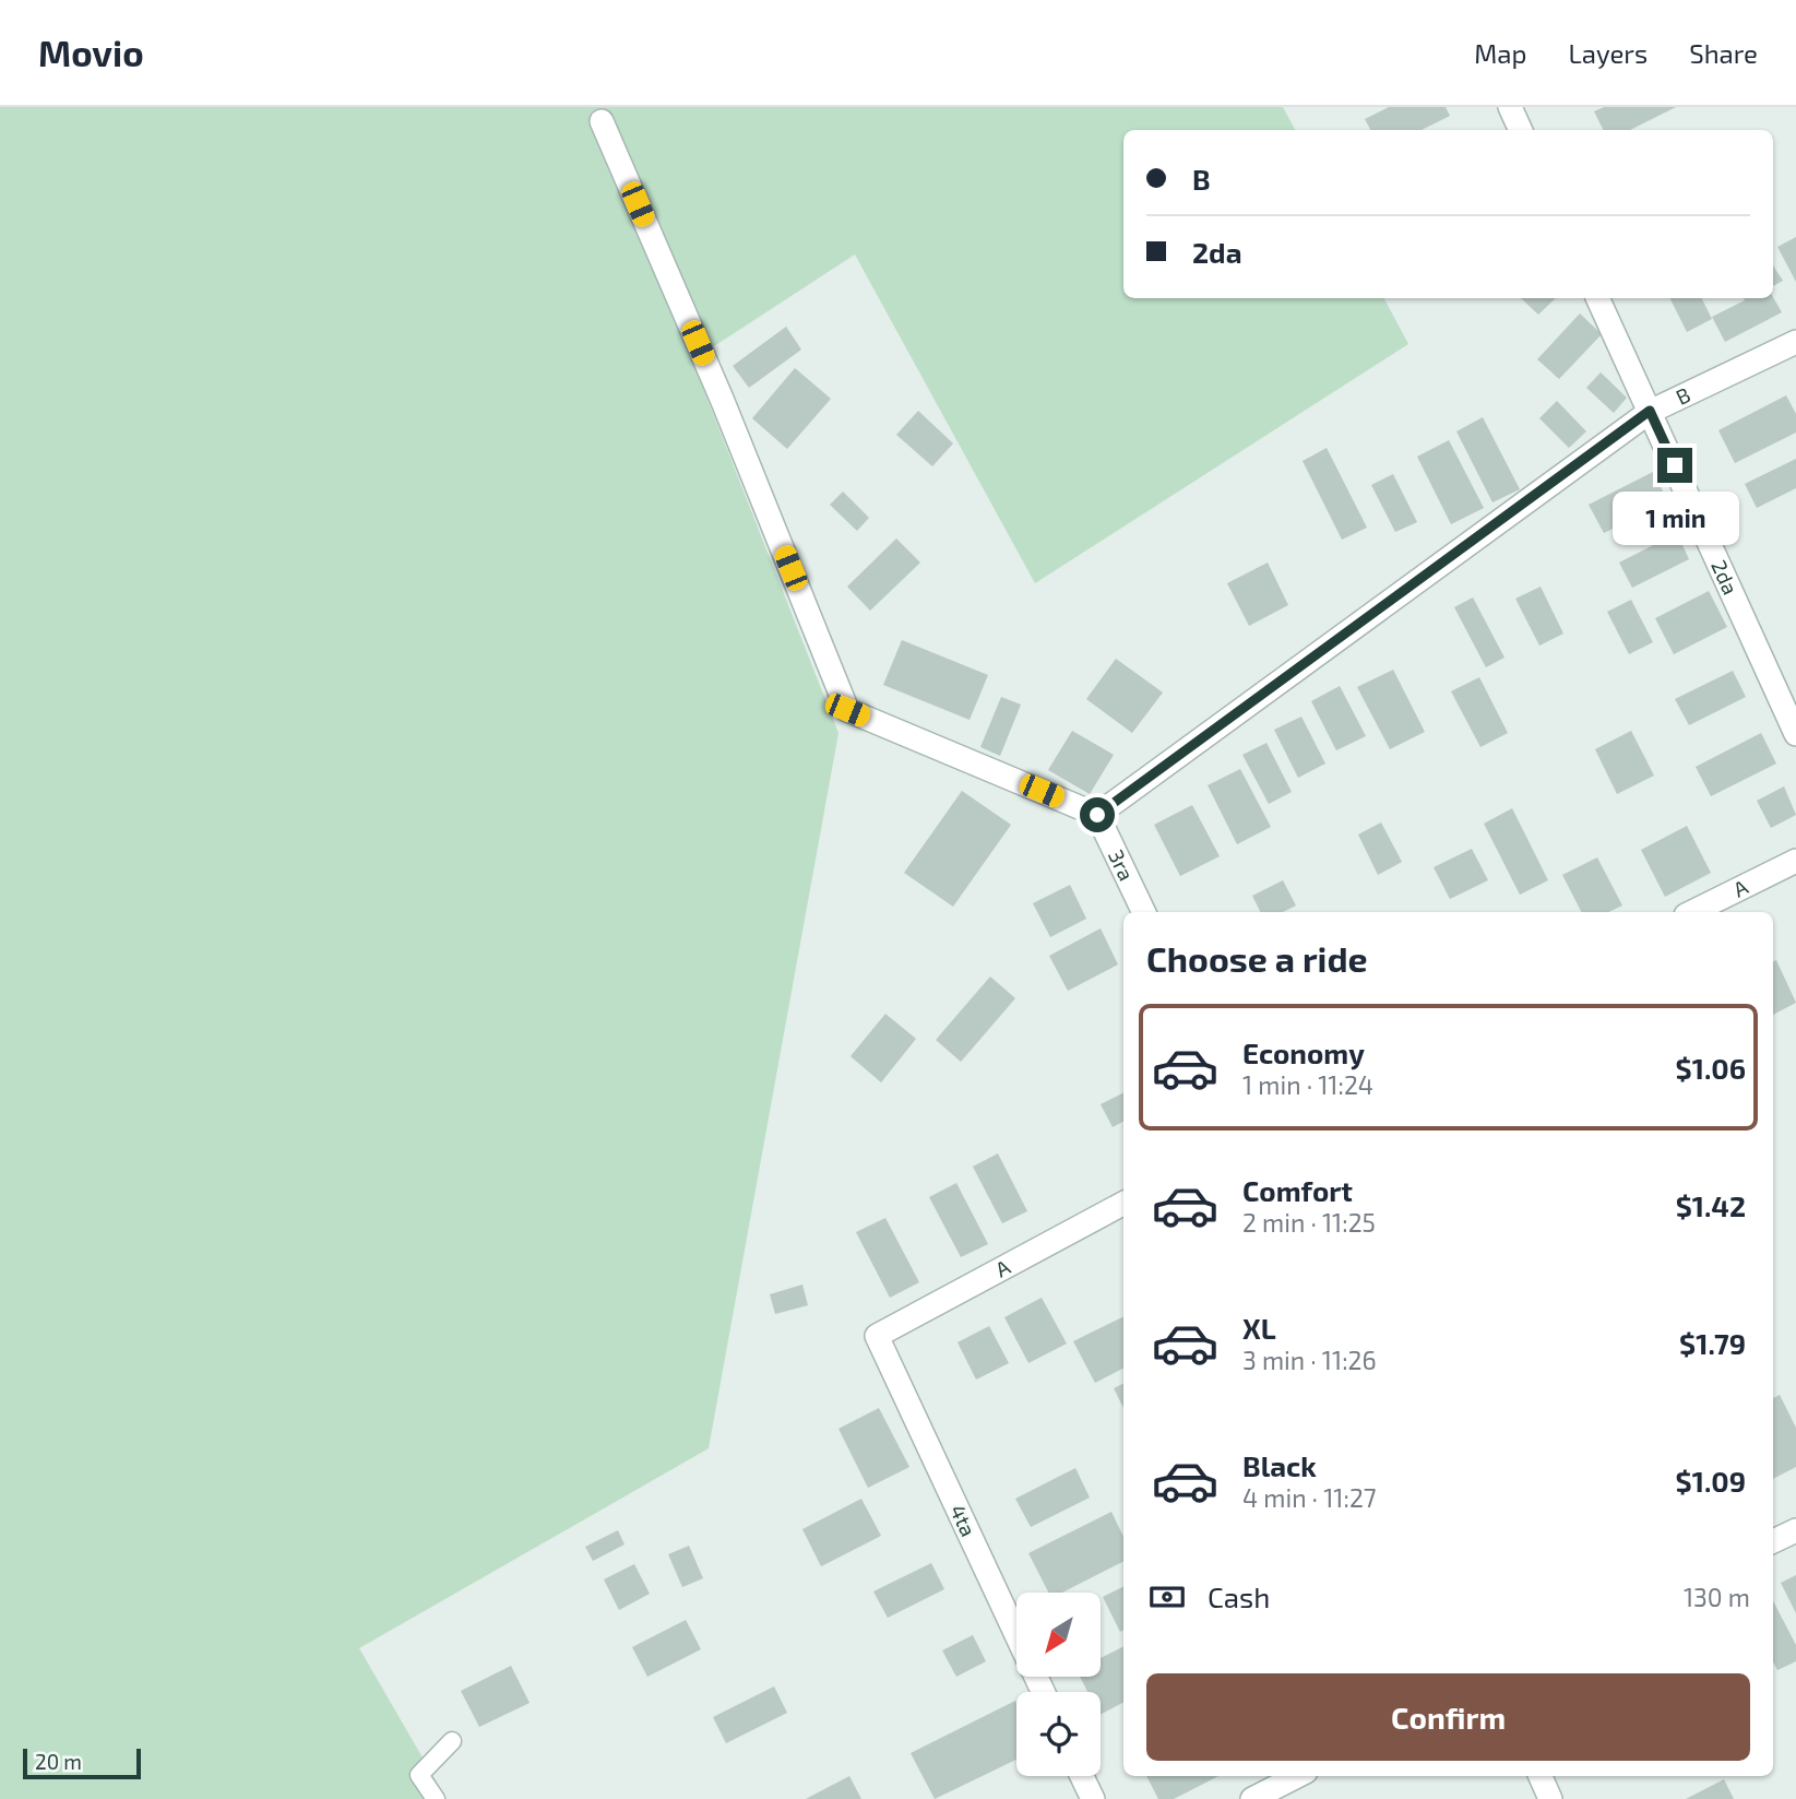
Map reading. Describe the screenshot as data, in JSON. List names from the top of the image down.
{
  "streets": {
    "street": [
      "B",
      "2da",
      "3ra",
      "A",
      "4ta"
    ]
  },
  "crossings": [
    ["B", "2da"],
    ["B", "3ra"],
    ["A", "4ta"]
  ],
  "scale_bar": "20 m",
  "north": "bottom left",
  "page": {
    "header": "Movio",
    "nav": ["Map", "Layers", "Share"],
    "banner": ["B", "2da"],
    "bubble": "1 min",
    "heading": "Choose a ride",
    "list": [
      {
        "name": "Economy",
        "note": "1 min · 11:24",
        "value": "$1.06"
      },
      {
        "name": "Comfort",
        "note": "2 min · 11:25",
        "value": "$1.42"
      },
      {
        "name": "XL",
        "note": "3 min · 11:26",
        "value": "$1.79"
      },
      {
        "name": "Black",
        "note": "4 min · 11:27",
        "value": "$1.09"
      }
    ],
    "pay": ["Cash", "130 m"],
    "buttons": "Confirm",
    "scale": "20 m"
  }
}
